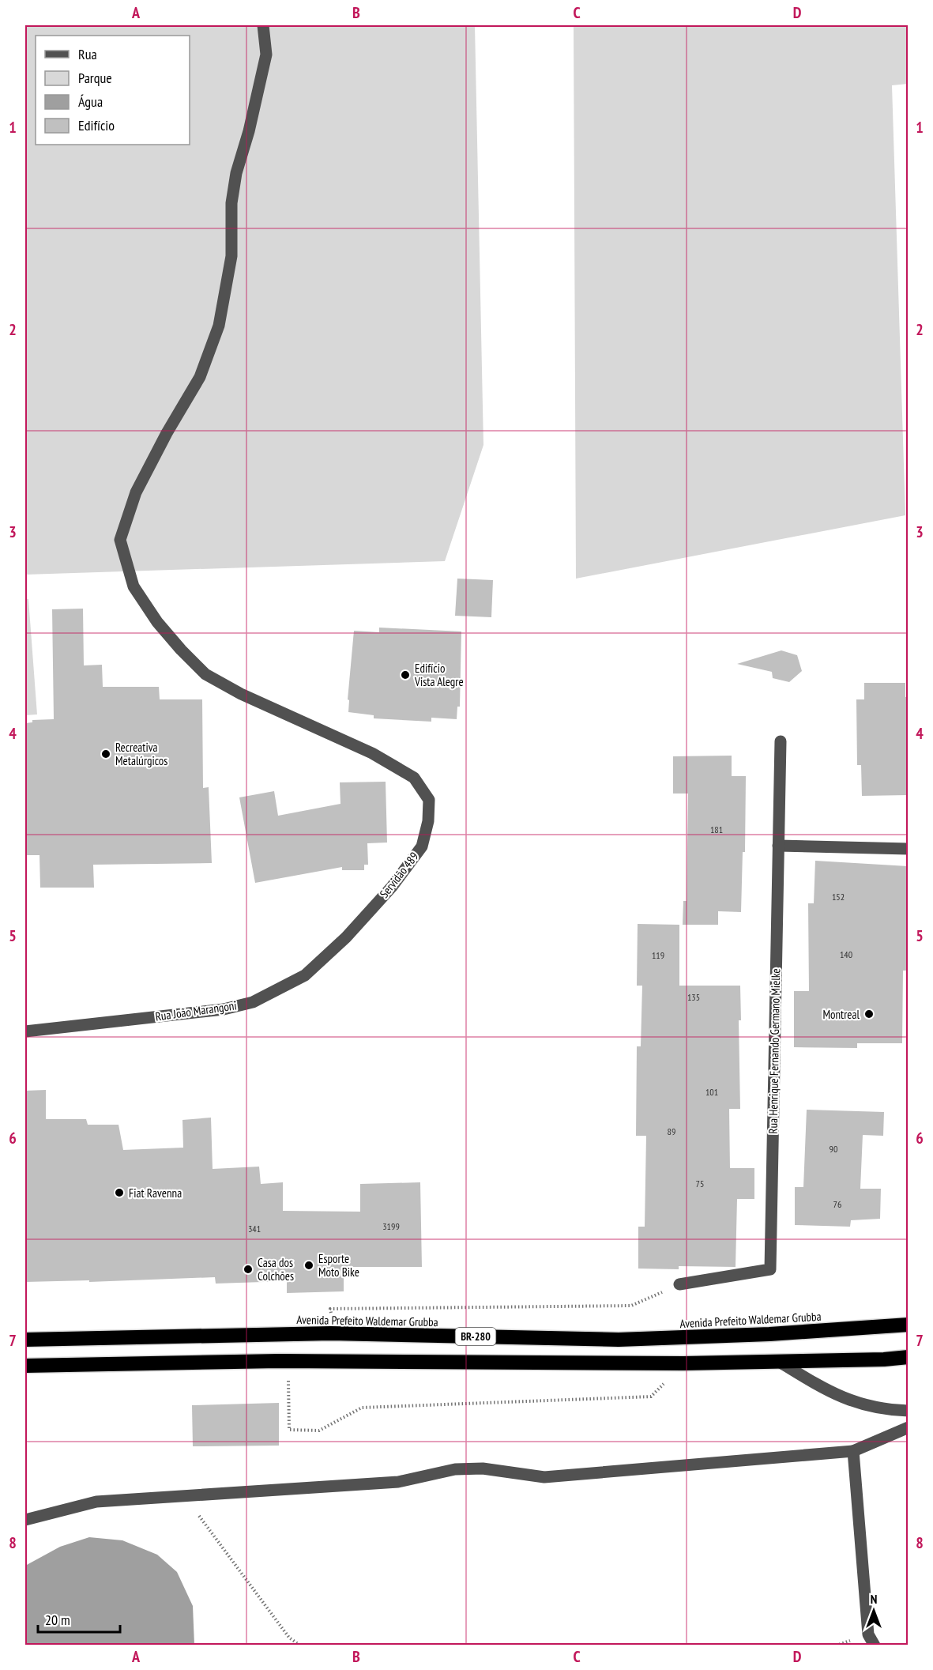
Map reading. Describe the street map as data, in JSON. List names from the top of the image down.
{
  "streets": {
    "highway": ["Avenida Prefeito Waldemar Grubba", "BR-280"],
    "street": ["Servidão 489", "Rua João Marangoni", "Rua Henrique Fernando Germano Mielke"]
  },
  "crossings": [
    ["Servidão 489", "Rua João Marangoni"]
  ],
  "places": [
    "Edifício Vista Alegre",
    "Recreativa Metalúrgicos",
    "Montreal",
    "Fiat Ravenna",
    "Esporte Moto Bike",
    "Casa dos Colchões"
  ],
  "house_numbers": [
    "181",
    "152",
    "140",
    "119",
    "135",
    "101",
    "89",
    "90",
    "75",
    "76",
    "3199",
    "341"
  ],
  "legend": [
    "Rua",
    "Parque",
    "Água",
    "Edifício"
  ],
  "scale_bar": "20 m",
  "north": "top",
  "grid": {
    "columns": [
      "A",
      "B",
      "C",
      "D"
    ],
    "rows": [
      "1",
      "2",
      "3",
      "4",
      "5",
      "6",
      "7",
      "8"
    ]
  }
}
